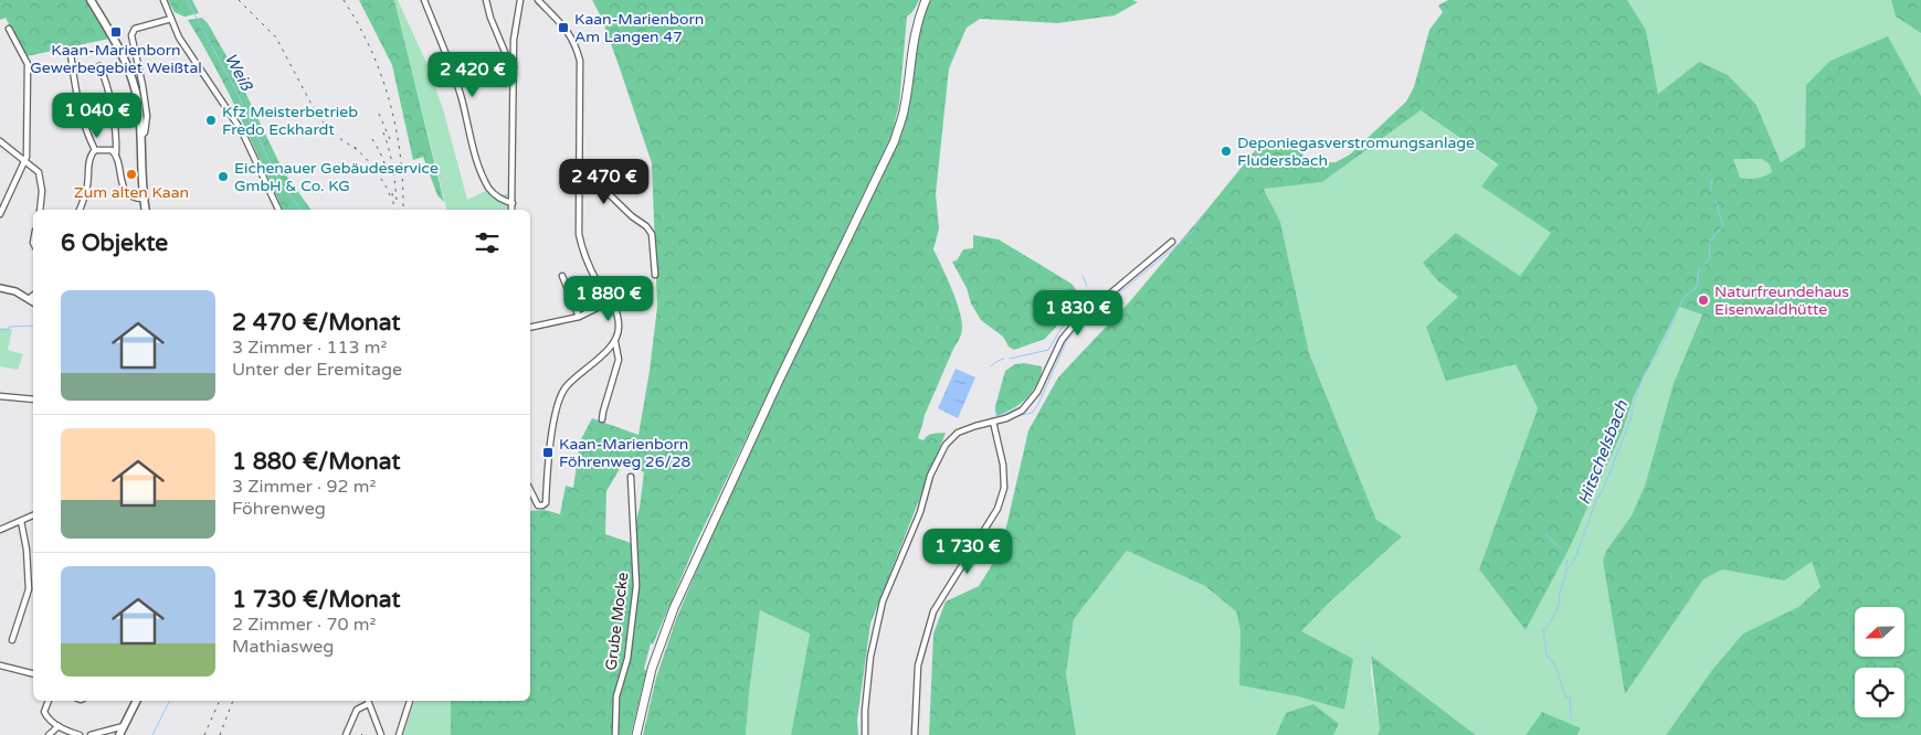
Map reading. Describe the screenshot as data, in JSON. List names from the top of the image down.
{
  "streets": {
    "street": ["Grube Mocke"]
  },
  "water": ["Weiß", "Hitschelsbach"],
  "places": {
    "transit": ["Kaan-Marienborn Am Langen 47", "Kaan-Marienborn Gewerbegebiet Weißtal", "Kaan-Marienborn Föhrenweg 26/28"],
    "other": [
      "Kfz Meisterbetrieb Fredo Eckhardt",
      "Deponiegasverstromungsanlage Fludersbach",
      "Zum alten Kaan",
      "Eichenauer Gebäudeservice GmbH & Co. KG",
      "Naturfreundehaus Eisenwaldhütte"
    ]
  },
  "north": "left",
  "page": {
    "price": [
      "2 420 €",
      "1 040 €",
      "2 470 €",
      "1 880 €",
      "1 830 €",
      "1 730 €"
    ],
    "heading": "6 Objekte",
    "list": [
      {
        "name": "2 470 €/Monat",
        "note": "3 Zimmer · 113 m² · Unter der Eremitage"
      },
      {
        "name": "1 880 €/Monat",
        "note": "3 Zimmer · 92 m² · Föhrenweg"
      },
      {
        "name": "1 730 €/Monat",
        "note": "2 Zimmer · 70 m² · Mathiasweg"
      }
    ]
  }
}
